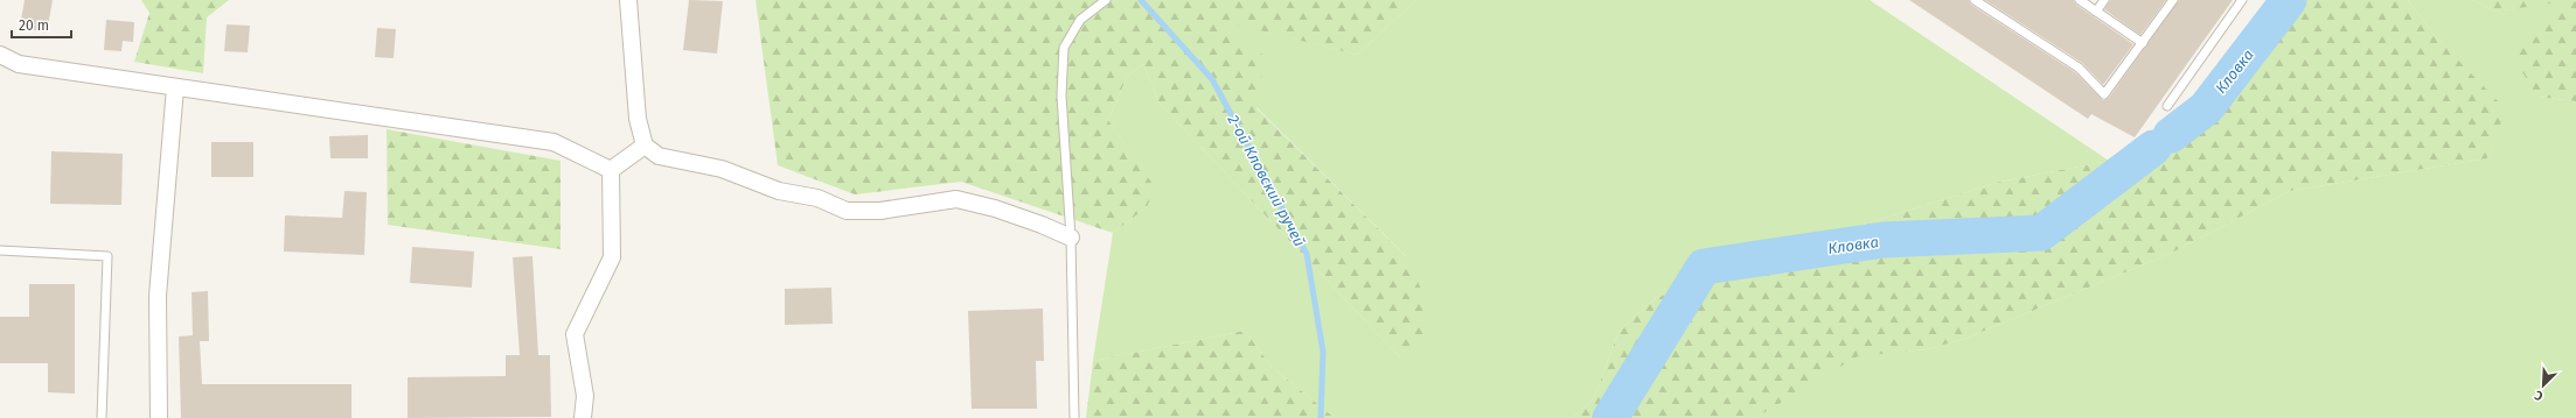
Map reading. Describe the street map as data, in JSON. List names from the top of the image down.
{
  "water": ["Кловка", "2-ой Кловский ручей"],
  "scale_bar": "20 m",
  "north": "bottom left"
}
